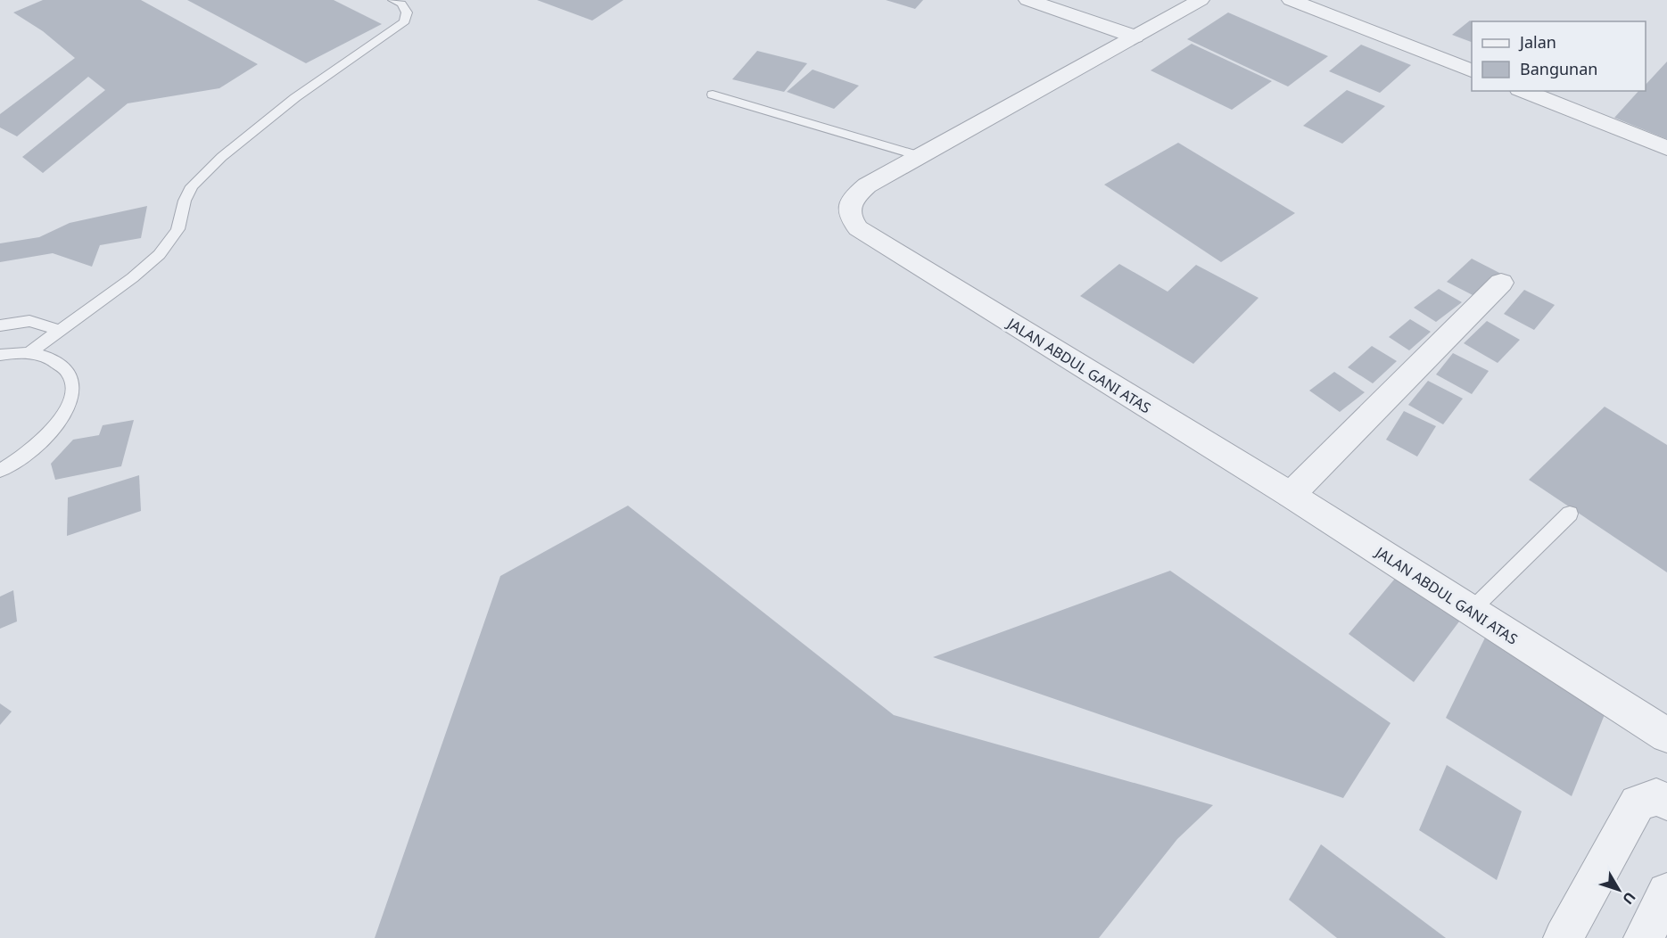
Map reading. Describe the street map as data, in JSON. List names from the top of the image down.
{
  "streets": {
    "street": ["JALAN ABDUL GANI ATAS"]
  },
  "legend": ["Jalan", "Bangunan"],
  "north": "bottom right"
}
